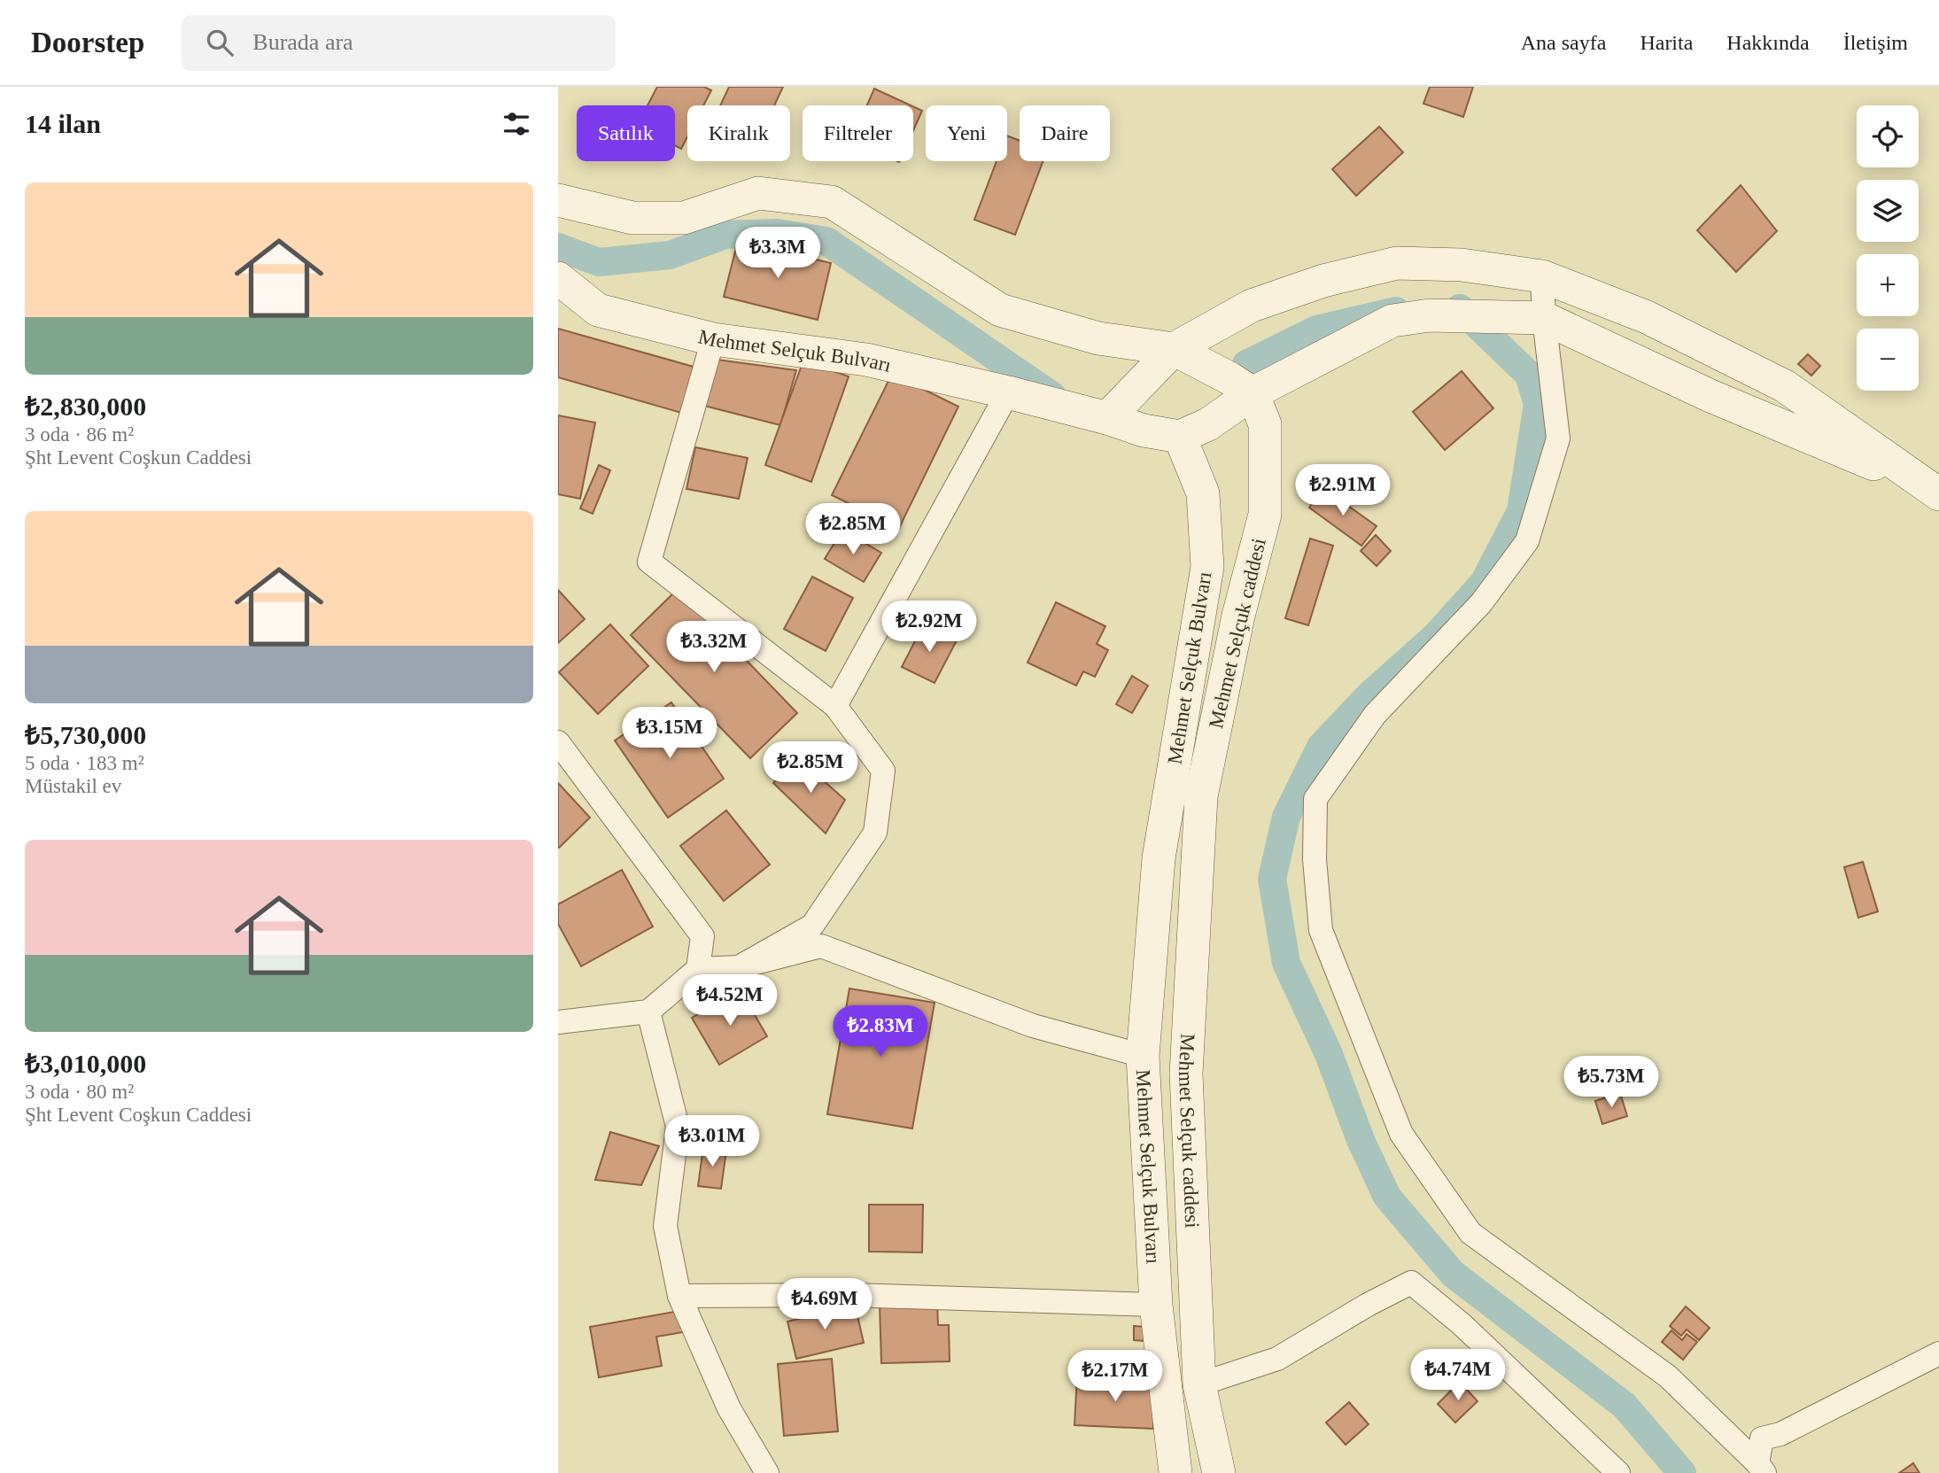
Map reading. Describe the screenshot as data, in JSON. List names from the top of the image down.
{
  "streets": {
    "main road": ["Mehmet Selçuk Bulvarı", "Mehmet Selçuk caddesi"]
  },
  "page": {
    "header": "Doorstep",
    "search": "Burada ara",
    "nav": [
      "Ana sayfa",
      "Harita",
      "Hakkında",
      "İletişim"
    ],
    "heading": "14 ilan",
    "map_buttons": ["+", "−"],
    "chip": [
      "Satılık",
      "Kiralık",
      "Filtreler",
      "Yeni",
      "Daire"
    ],
    "list": [
      {
        "name": "₺2,830,000",
        "note": "3 oda · 86 m² · Şht Levent Coşkun Caddesi"
      },
      {
        "name": "₺5,730,000",
        "note": "5 oda · 183 m² · Müstakil ev"
      },
      {
        "name": "₺3,010,000",
        "note": "3 oda · 80 m² · Şht Levent Coşkun Caddesi"
      }
    ],
    "price": [
      "₺3.3M",
      "₺2.91M",
      "₺2.85M",
      "₺2.92M",
      "₺3.32M",
      "₺3.15M",
      "₺2.85M",
      "₺4.52M",
      "₺2.83M",
      "₺5.73M",
      "₺3.01M",
      "₺4.69M",
      "₺4.74M",
      "₺2.17M"
    ]
  }
}
